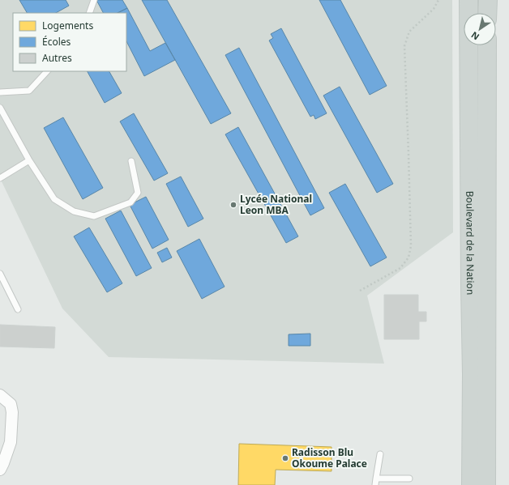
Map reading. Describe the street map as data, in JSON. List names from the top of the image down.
{
  "streets": {
    "main road": ["Boulevard de la Nation"]
  },
  "places": ["Lycée National Leon MBA", "Radisson Blu Okoume Palace"],
  "legend": ["Logements", "Écoles", "Autres"],
  "north": "bottom left"
}
